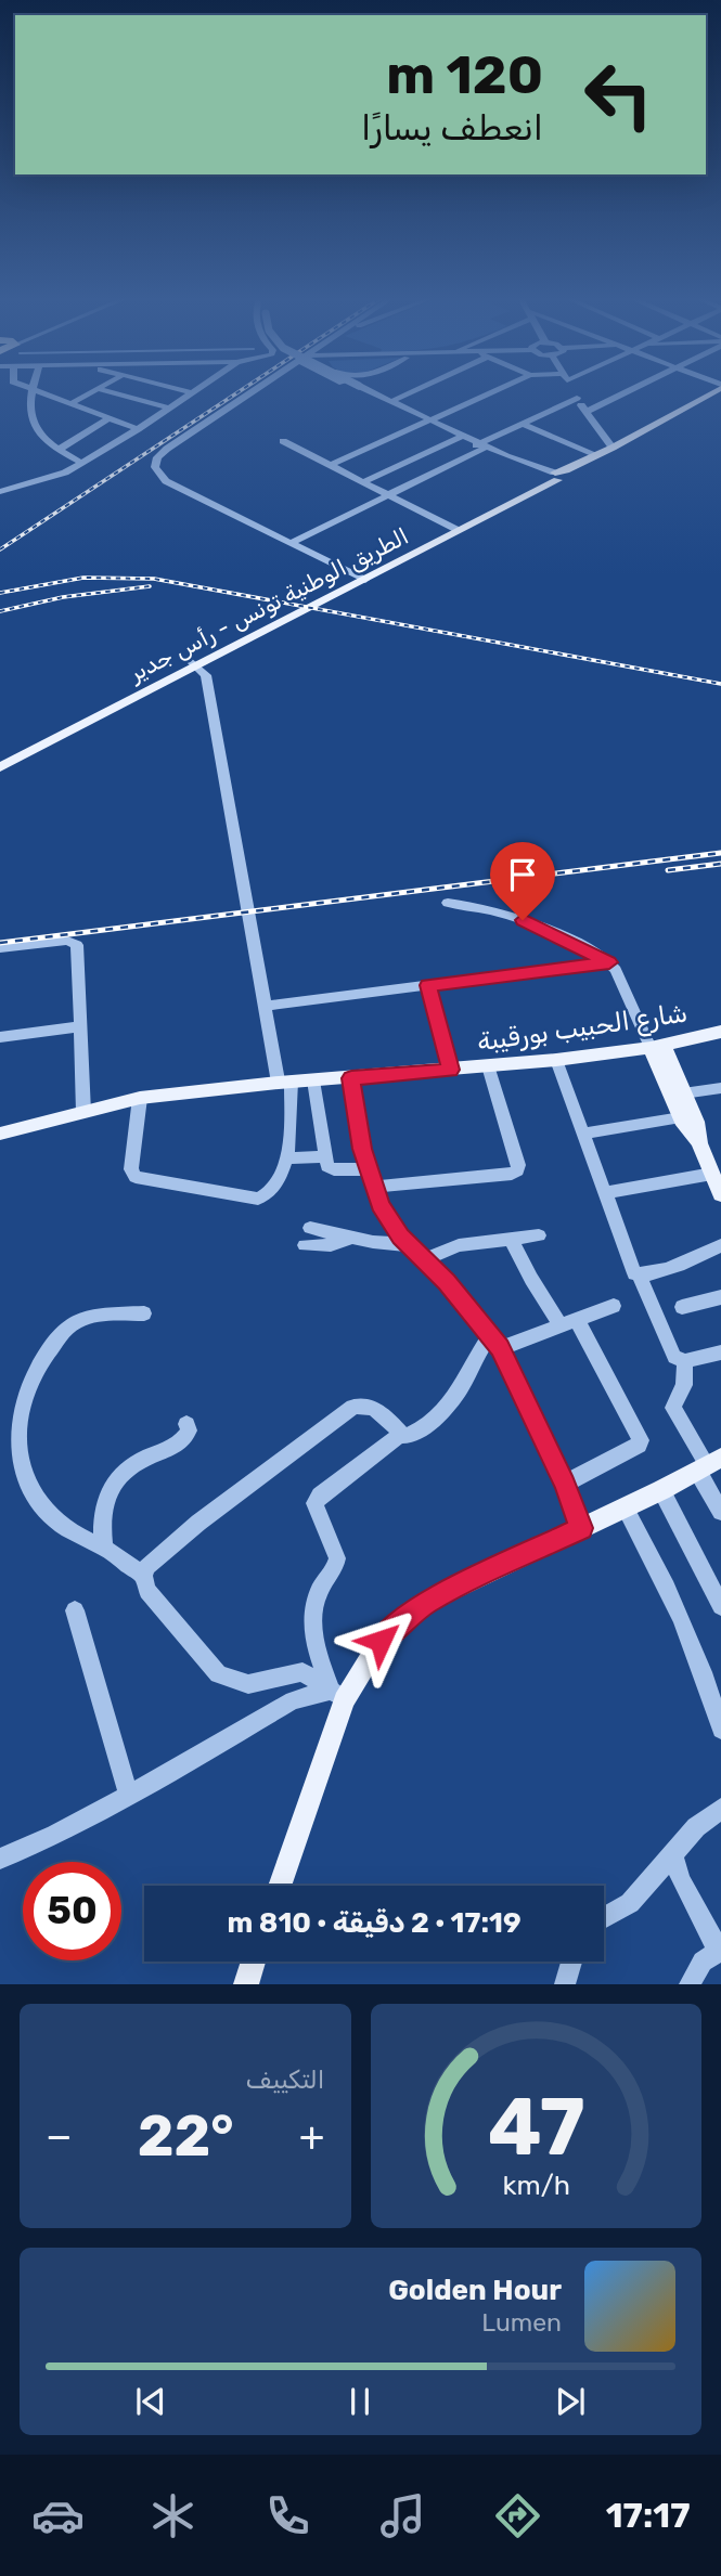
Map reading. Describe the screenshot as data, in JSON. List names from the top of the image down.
{
  "streets": {
    "main road": ["الطريق الوطنية تونس - رأس جدير", "شارع الحبيب بورقيبة"]
  },
  "page": {
    "turn": ["120 m", "انعطف يسارًا"],
    "limit": "50",
    "trip": "17:19 · 2 دقيقة · 810 m",
    "tile": "التكييف",
    "heat": ["−", "22°", "+"],
    "song": ["Golden Hour", "Lumen"],
    "tabs": "17:17",
    "gauge": ["47", "km/h"]
  }
}
